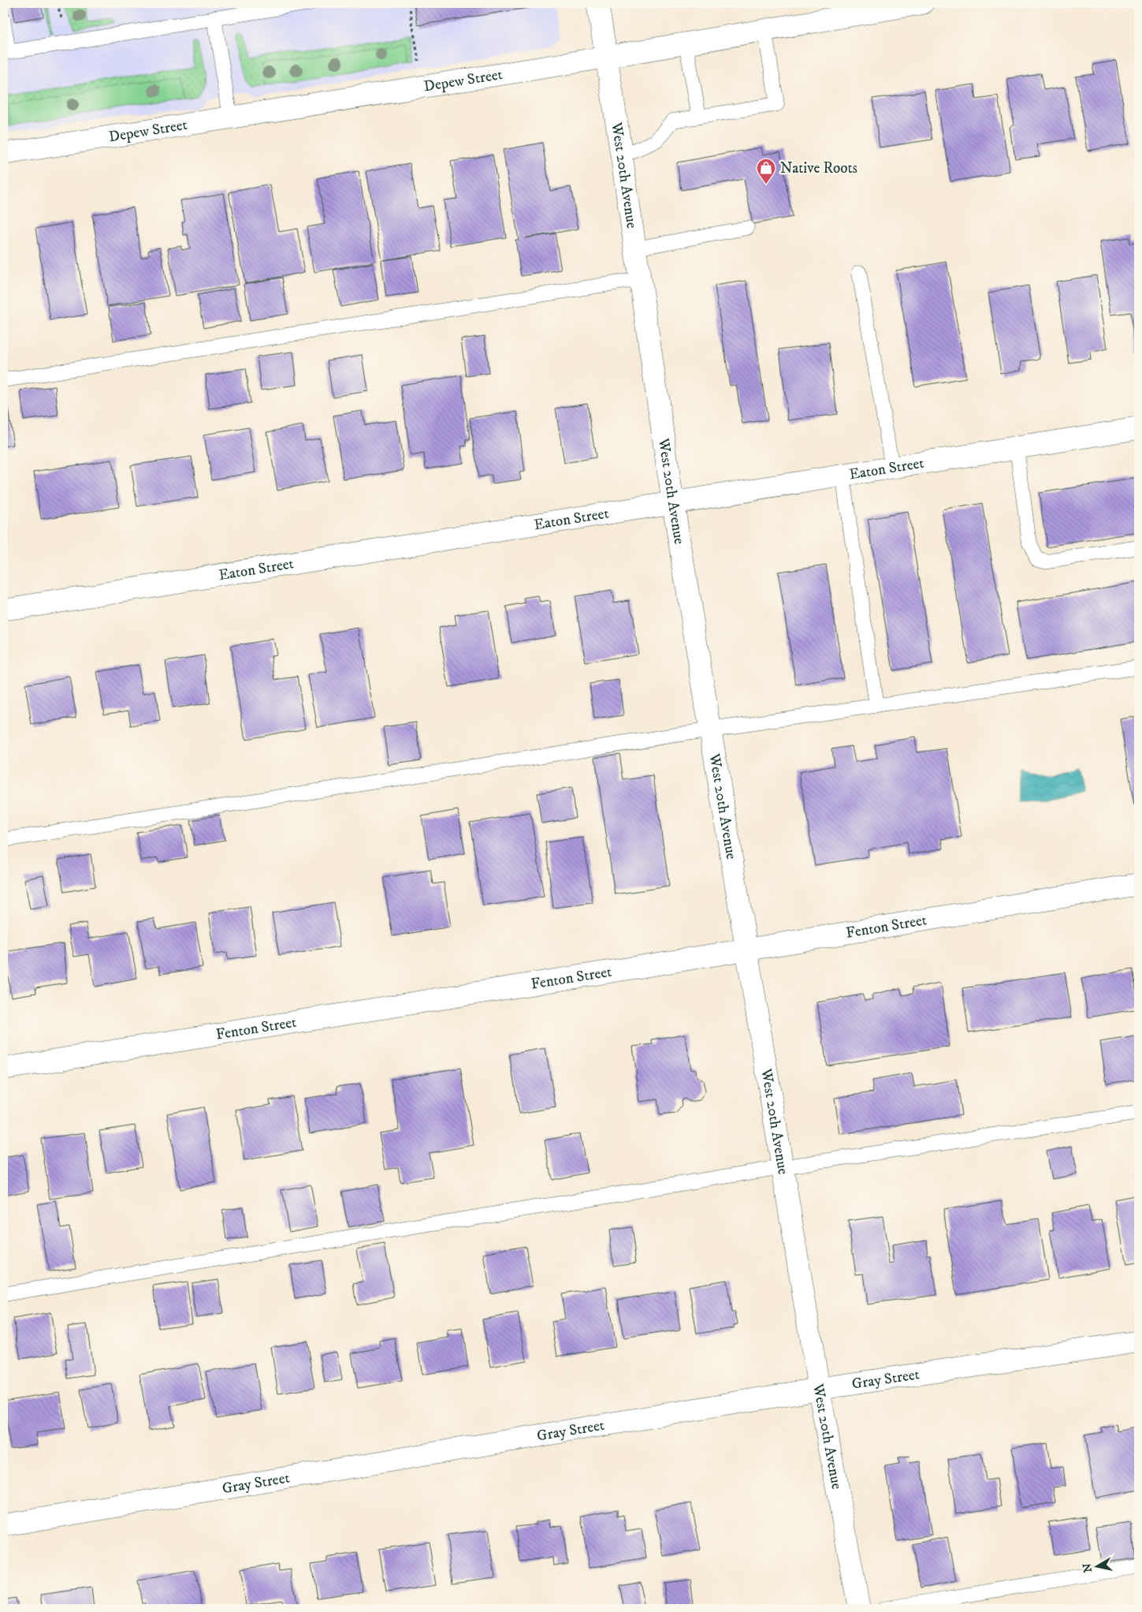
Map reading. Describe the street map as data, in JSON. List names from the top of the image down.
{
  "streets": {
    "street": [
      "Depew Street",
      "West 20th Avenue",
      "Eaton Street",
      "Fenton Street",
      "Gray Street"
    ]
  },
  "crossings": [
    ["Depew Street", "West 20th Avenue"],
    ["West 20th Avenue", "Eaton Street"],
    ["West 20th Avenue", "Fenton Street"],
    ["West 20th Avenue", "Gray Street"]
  ],
  "places": {
    "shop": ["Native Roots"]
  },
  "north": "left"
}
